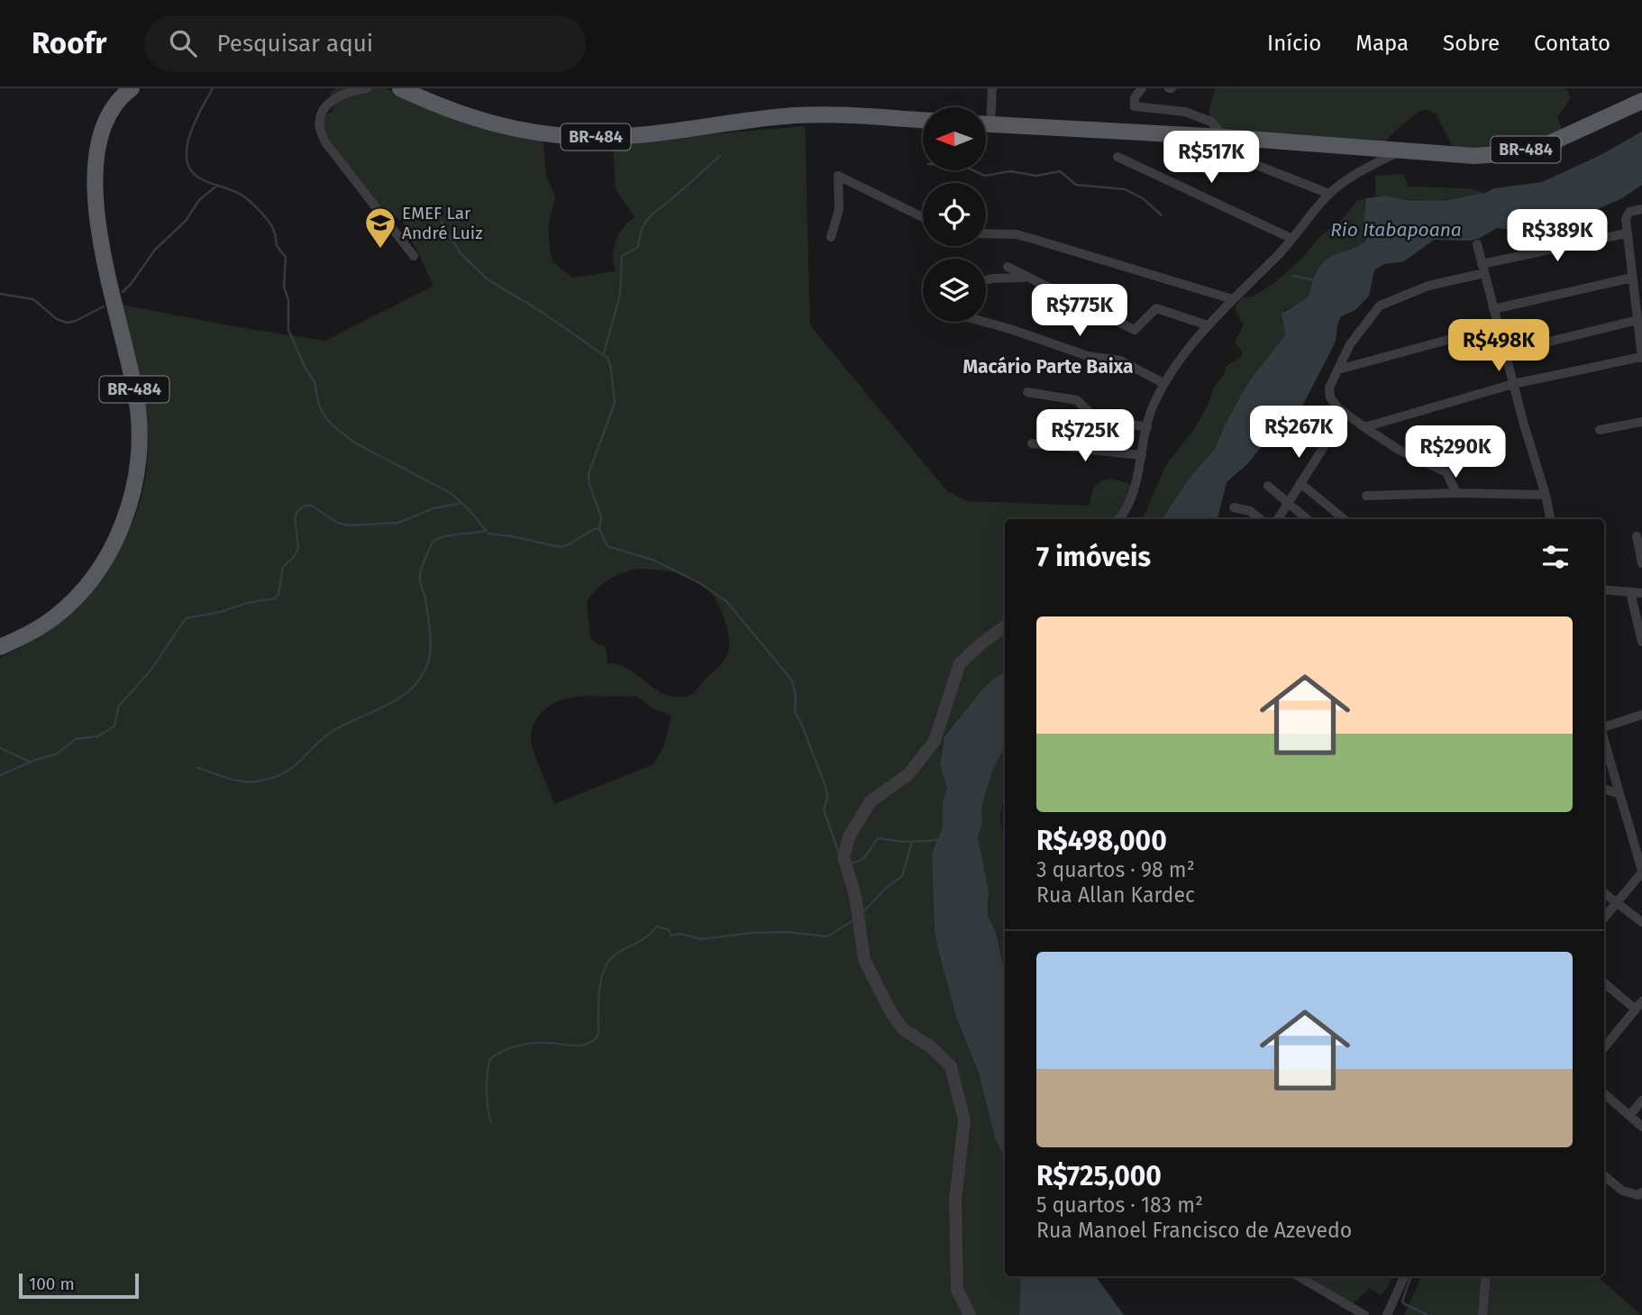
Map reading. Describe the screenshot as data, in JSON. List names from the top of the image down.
{
  "streets": {
    "main road": ["BR-484"]
  },
  "districts": ["Macário Parte Baixa"],
  "water": ["Rio Itabapoana"],
  "places": {
    "school or university": ["EMEF Lar André Luiz"]
  },
  "scale_bar": "100 m",
  "north": "left",
  "page": {
    "header": "Roofr",
    "search": "Pesquisar aqui",
    "nav": [
      "Início",
      "Mapa",
      "Sobre",
      "Contato"
    ],
    "price": [
      "R$517K",
      "R$389K",
      "R$775K",
      "R$498K",
      "R$267K",
      "R$725K",
      "R$290K"
    ],
    "heading": "7 imóveis",
    "list": [
      {
        "name": "R$498,000",
        "note": "3 quartos · 98 m² · Rua Allan Kardec"
      },
      {
        "name": "R$725,000",
        "note": "5 quartos · 183 m² · Rua Manoel Francisco de Azevedo"
      }
    ],
    "scale": "100 m"
  }
}
